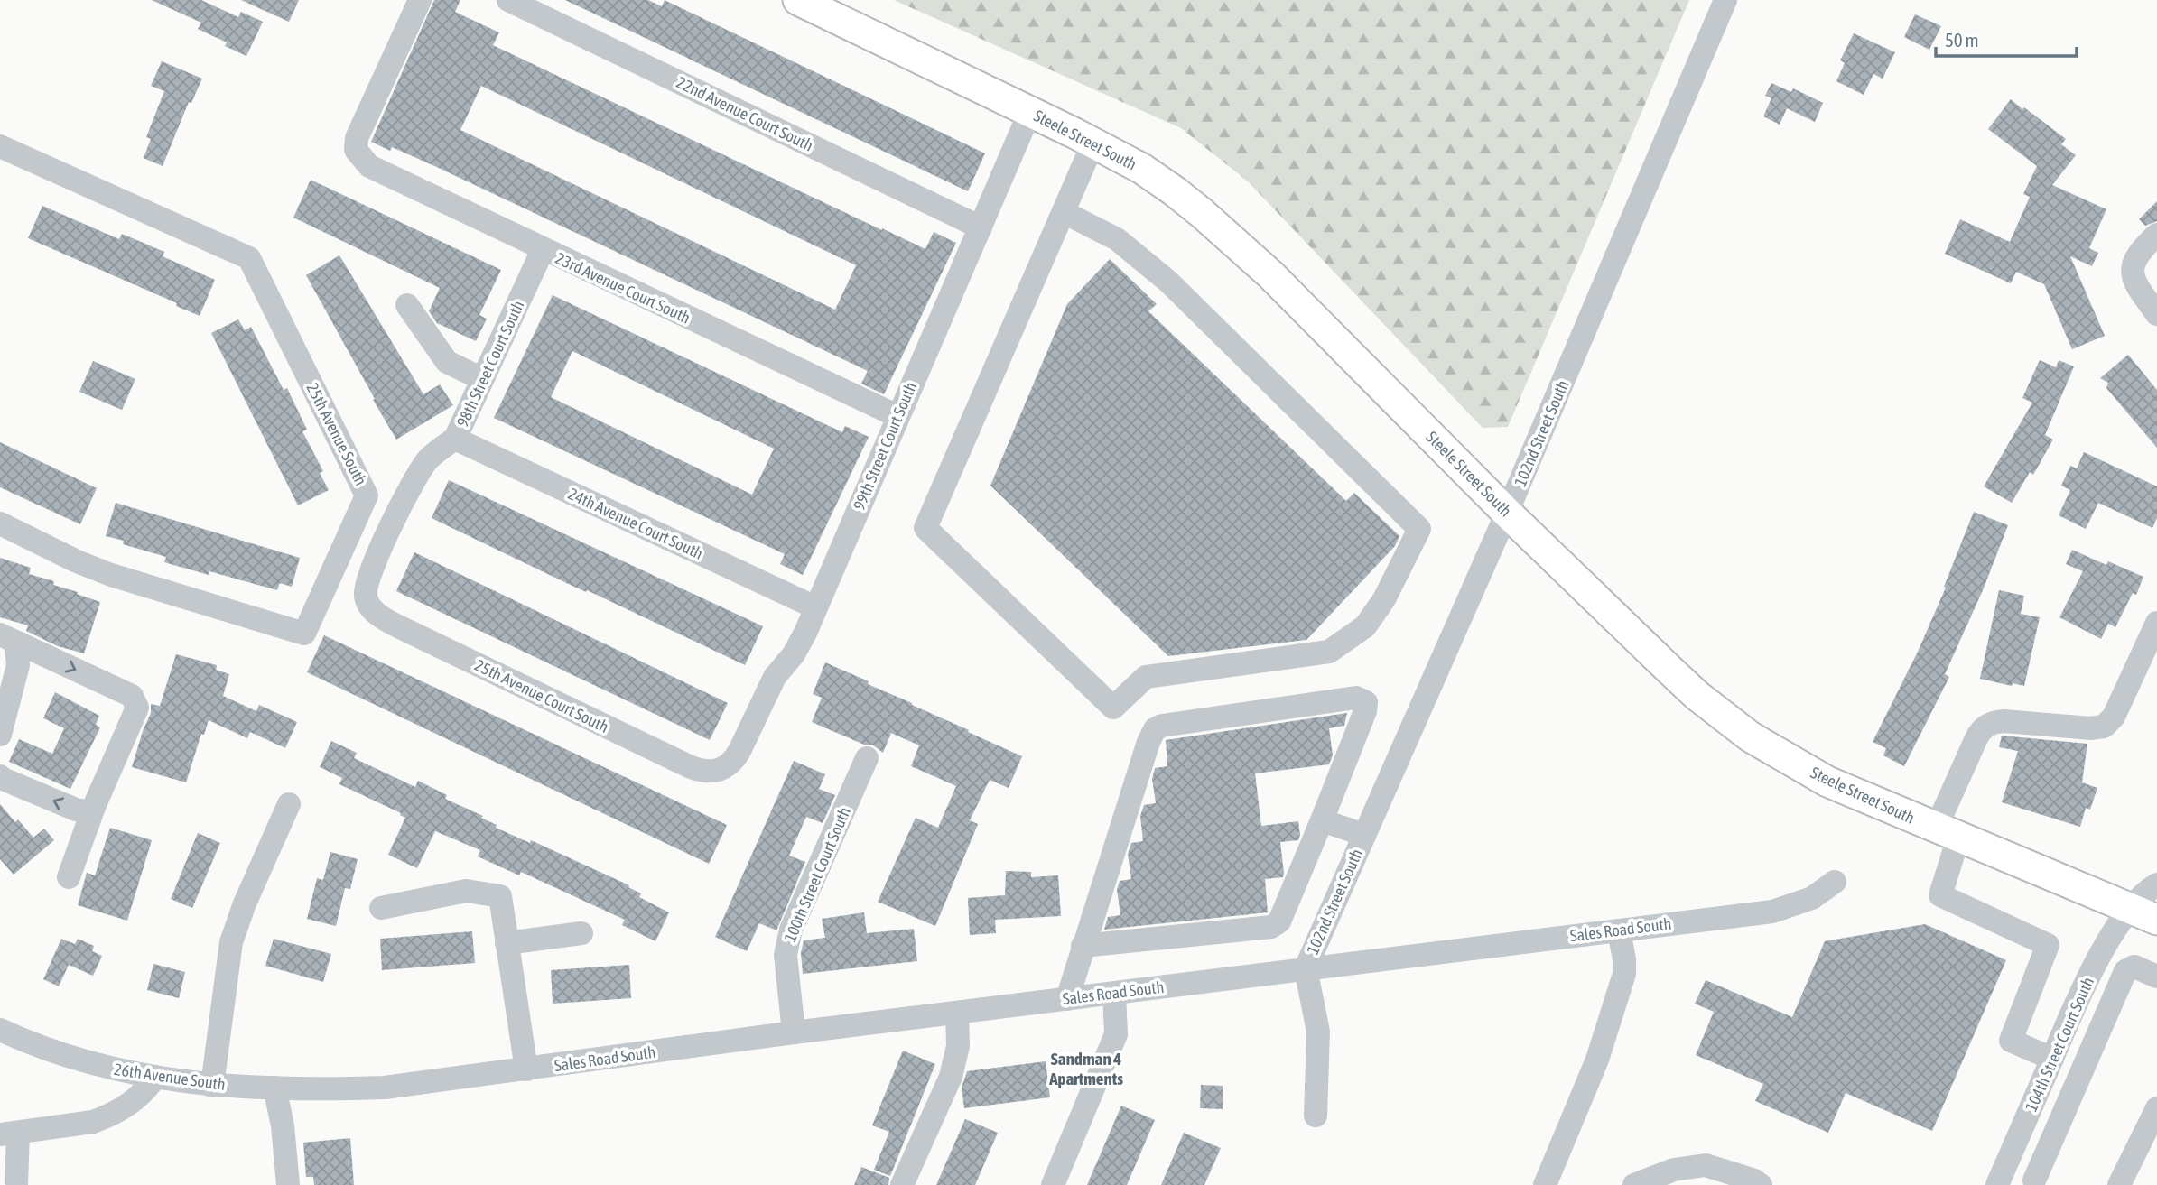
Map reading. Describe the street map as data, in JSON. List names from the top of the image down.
{
  "streets": {
    "main road": ["Steele Street South"],
    "street": [
      "22nd Avenue Court South",
      "23rd Avenue Court South",
      "98th Street Court South",
      "102nd Street South",
      "25th Avenue South",
      "99th Street Court South",
      "24th Avenue Court South",
      "25th Avenue Court South",
      "100th Street Court South",
      "Sales Road South",
      "104th Street Court South",
      "26th Avenue South"
    ]
  },
  "crossings": [
    ["22nd Avenue Court South", "99th Street Court South"],
    ["Steele Street South", "102nd Street South"],
    ["Steele Street South", "99th Street Court South"],
    ["Steele Street South", "104th Street Court South"],
    ["23rd Avenue Court South", "98th Street Court South"],
    ["23rd Avenue Court South", "99th Street Court South"],
    ["98th Street Court South", "24th Avenue Court South"],
    ["98th Street Court South", "25th Avenue Court South"],
    ["102nd Street South", "Sales Road South"],
    ["99th Street Court South", "24th Avenue Court South"],
    ["99th Street Court South", "25th Avenue Court South"],
    ["100th Street Court South", "Sales Road South"],
    ["Sales Road South", "26th Avenue South"]
  ],
  "districts": ["Sandman 4 Apartments"],
  "scale_bar": "50 m"
}
